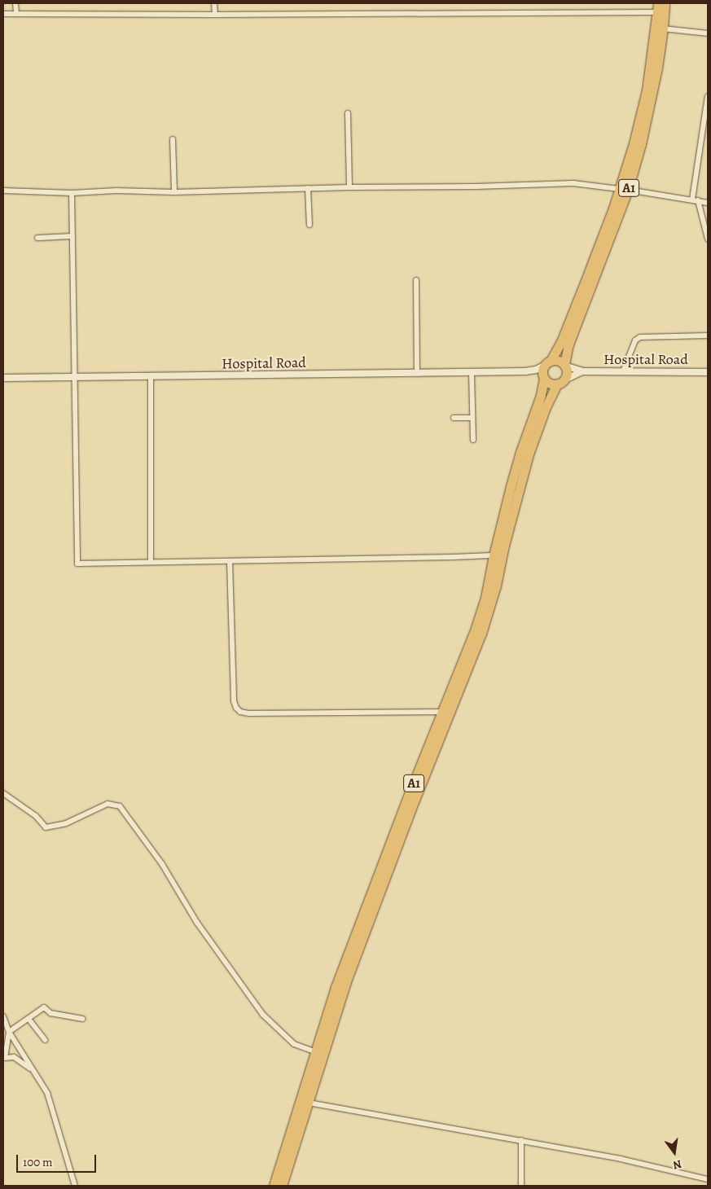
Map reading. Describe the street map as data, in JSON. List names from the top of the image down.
{
  "streets": {
    "highway": ["A1"],
    "street": ["Hospital Road"]
  },
  "scale_bar": "100 m",
  "north": "bottom"
}
